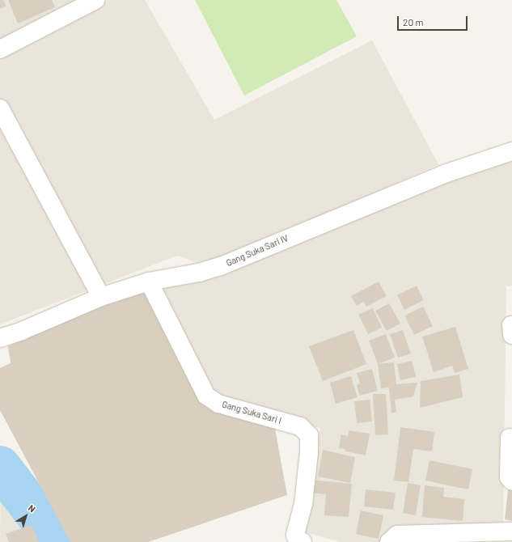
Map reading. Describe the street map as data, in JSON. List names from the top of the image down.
{
  "streets": {
    "street": ["Gang Suka Sari IV", "Gang Suka Sari I"]
  },
  "crossings": [
    ["Gang Suka Sari IV", "Gang Suka Sari I"]
  ],
  "scale_bar": "20 m",
  "north": "top right"
}
